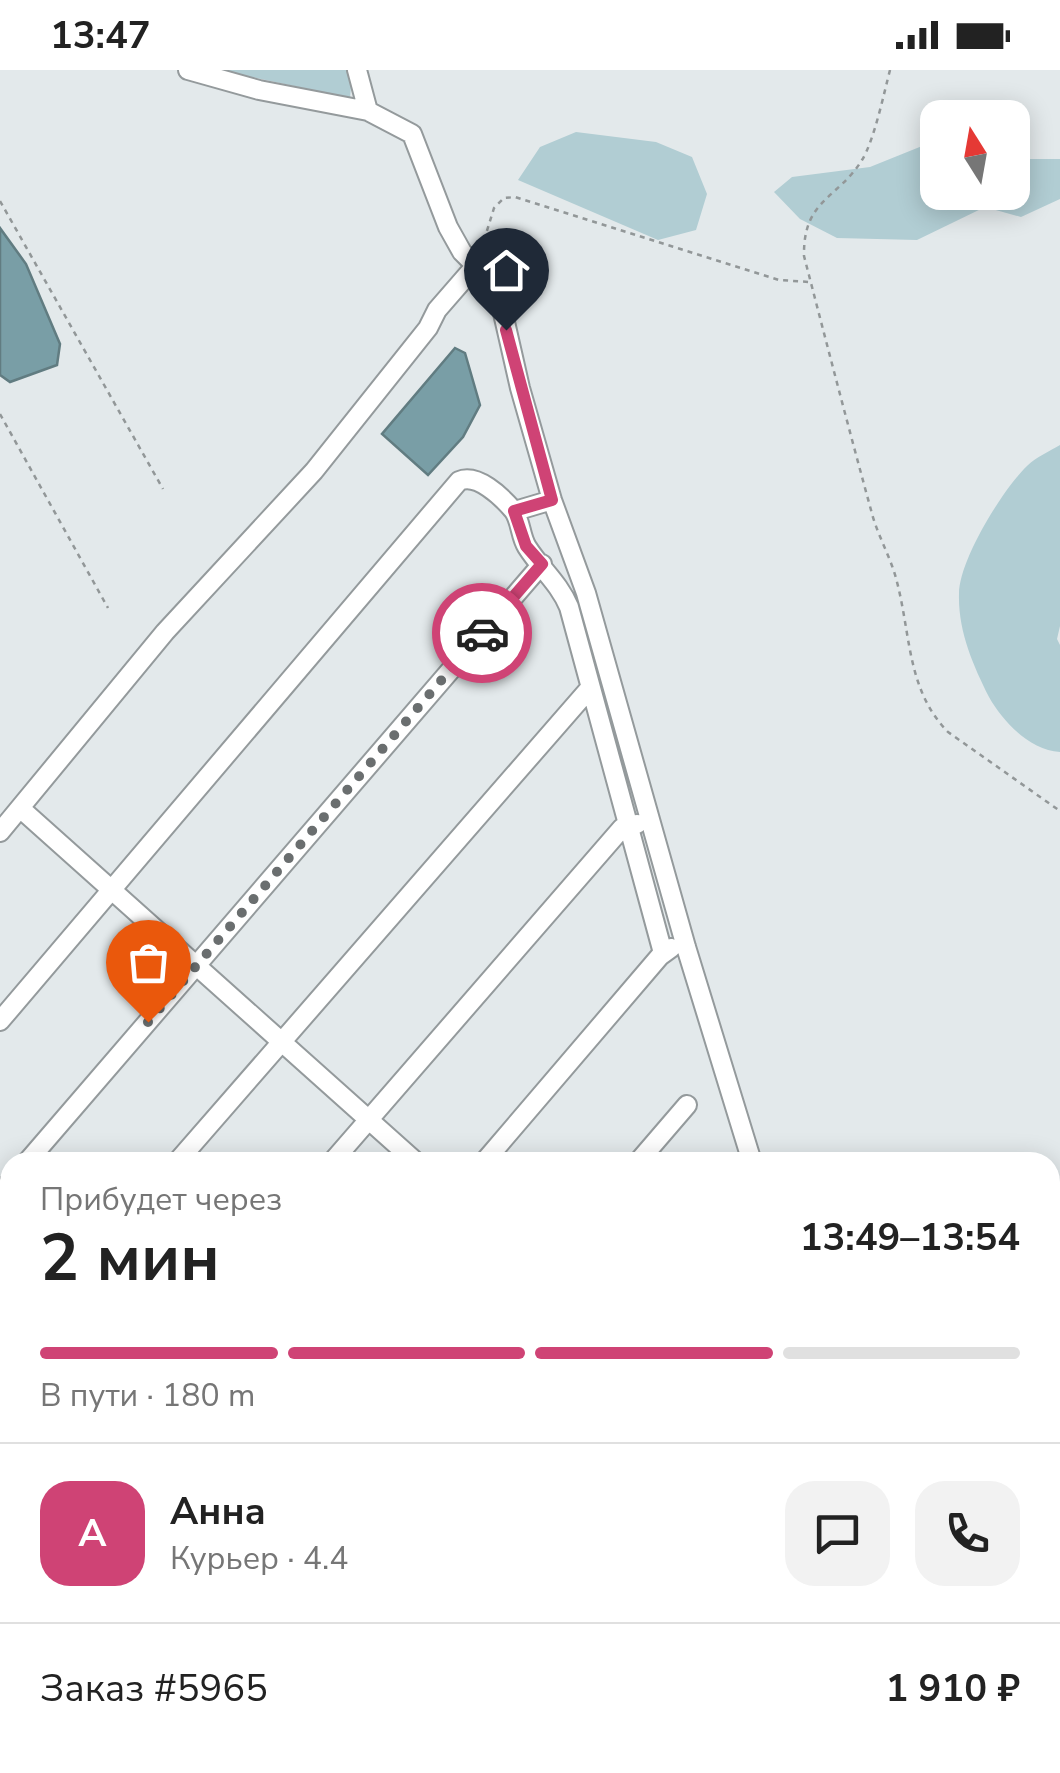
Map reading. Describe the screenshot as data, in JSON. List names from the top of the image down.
{
  "north": "top",
  "page": {
    "status": "13:47",
    "heading": ["2 мин", "Прибудет через", "13:49–13:54"],
    "panel": [
      "Анна",
      "Курьер · 4.4",
      "Заказ #5965",
      "1 910 ₽"
    ],
    "bar": "В пути · 180 m",
    "round": "А"
  }
}
